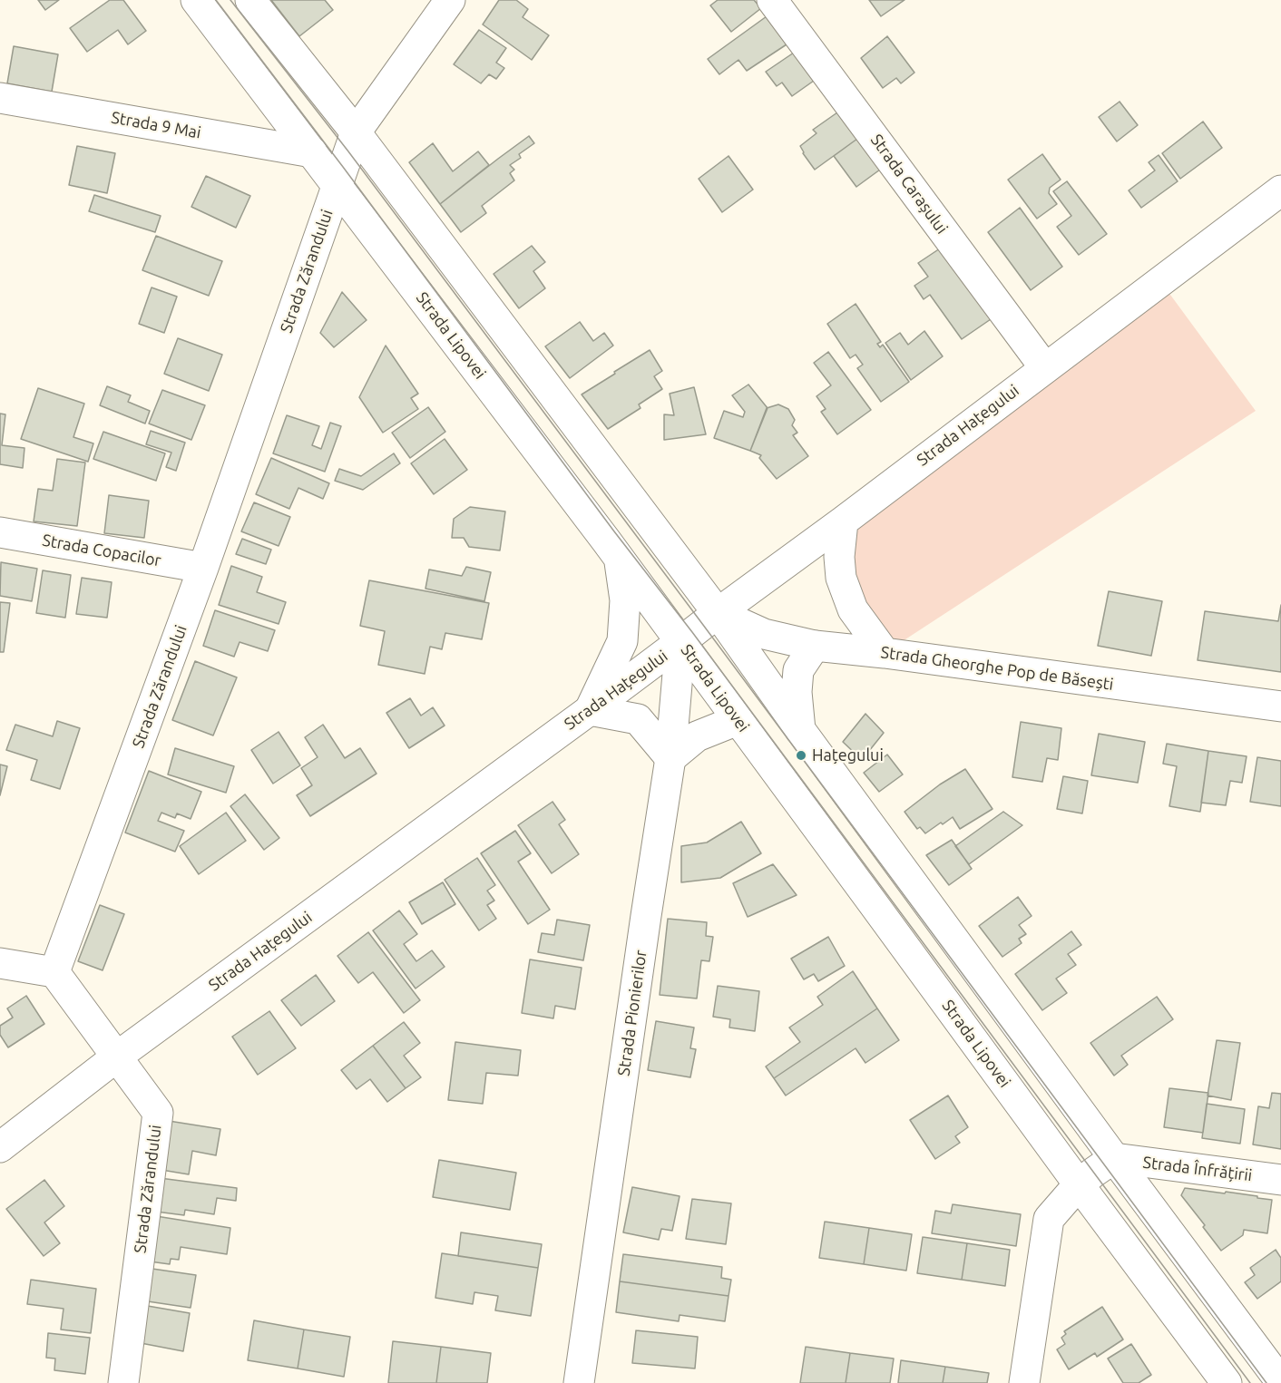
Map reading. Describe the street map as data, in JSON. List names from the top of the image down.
{
  "streets": {
    "street": [
      "Strada 9 Mai",
      "Strada Carașului",
      "Strada Zărandului",
      "Strada Lipovei",
      "Strada Hațegului",
      "Strada Copacilor",
      "Strada Gheorghe Pop de Băsești",
      "Strada Pionierilor",
      "Strada Înfrățirii"
    ]
  },
  "crossings": [
    ["Strada 9 Mai", "Strada Lipovei"],
    ["Strada Carașului", "Strada Hațegului"],
    ["Strada Zărandului", "Strada Lipovei"],
    ["Strada Zărandului", "Strada Hațegului"],
    ["Strada Zărandului", "Strada Copacilor"],
    ["Strada Lipovei", "Strada Hațegului"],
    ["Strada Lipovei", "Strada Pionierilor"],
    ["Strada Hațegului", "Strada Gheorghe Pop de Băsești"],
    ["Strada Hațegului", "Strada Pionierilor"]
  ],
  "places": ["Hațegului"]
}
